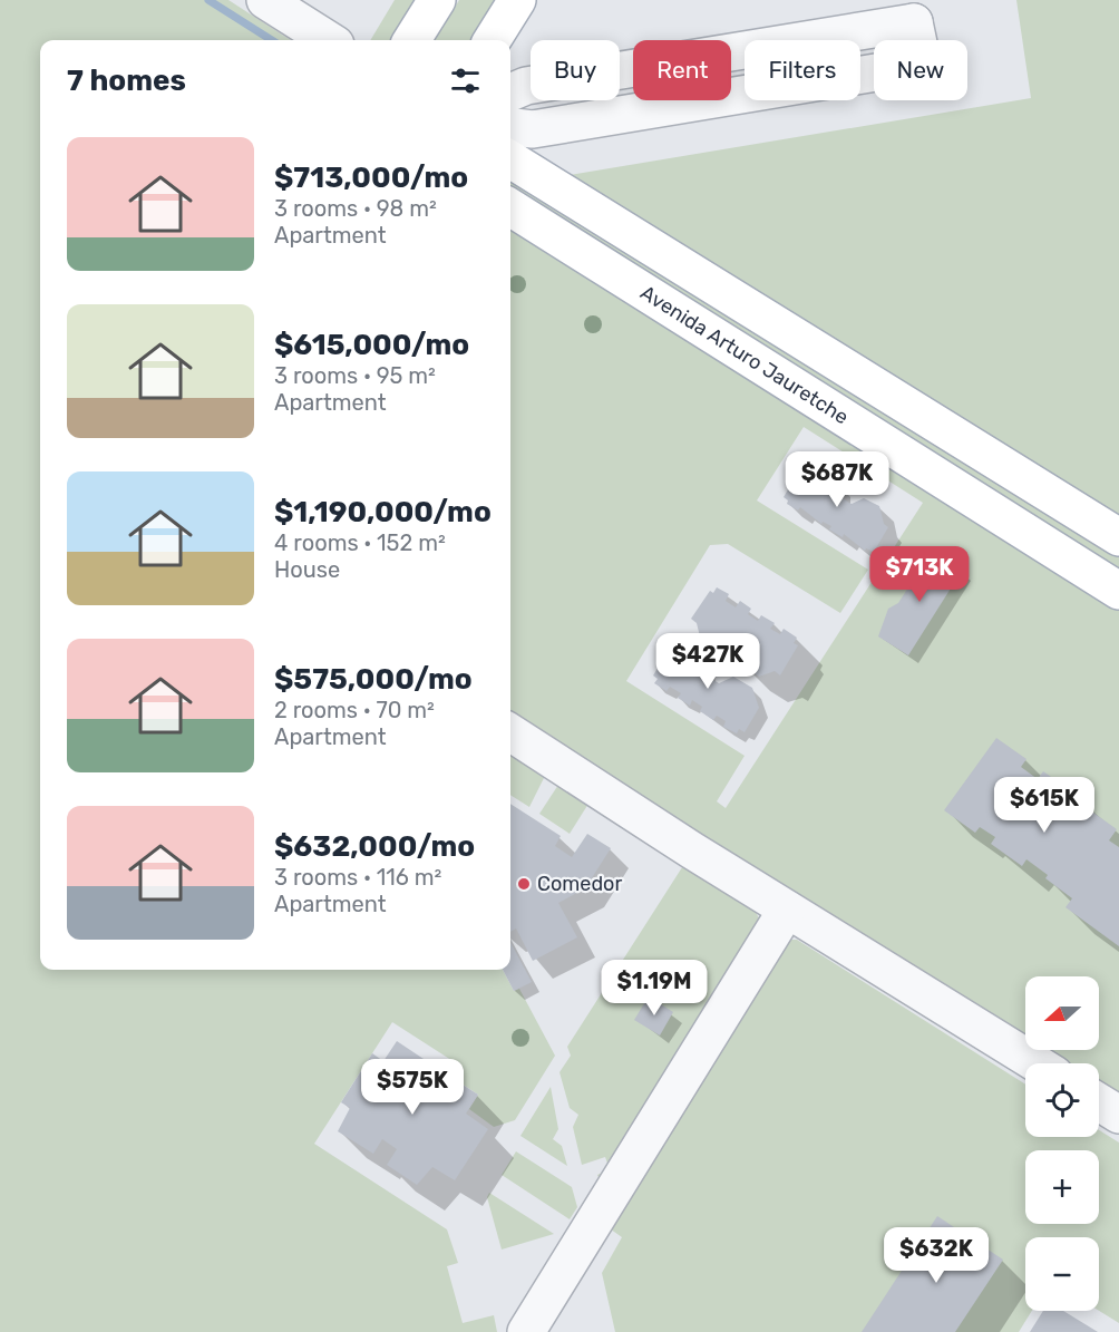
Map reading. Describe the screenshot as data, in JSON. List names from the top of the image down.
{
  "streets": {
    "main road": ["Avenida Arturo Jauretche"]
  },
  "places": ["Comedor"],
  "north": "left",
  "page": {
    "chip": [
      "Buy",
      "Rent",
      "Filters",
      "New"
    ],
    "heading": "7 homes",
    "list": [
      {
        "name": "$713,000/mo",
        "note": "3 rooms · 98 m² · Apartment"
      },
      {
        "name": "$615,000/mo",
        "note": "3 rooms · 95 m² · Apartment"
      },
      {
        "name": "$1,190,000/mo",
        "note": "4 rooms · 152 m² · House"
      },
      {
        "name": "$575,000/mo",
        "note": "2 rooms · 70 m² · Apartment"
      },
      {
        "name": "$632,000/mo",
        "note": "3 rooms · 116 m² · Apartment"
      }
    ],
    "price": [
      "$687K",
      "$713K",
      "$427K",
      "$615K",
      "$1.19M",
      "$575K",
      "$632K"
    ],
    "map_buttons": ["+", "−"]
  }
}
